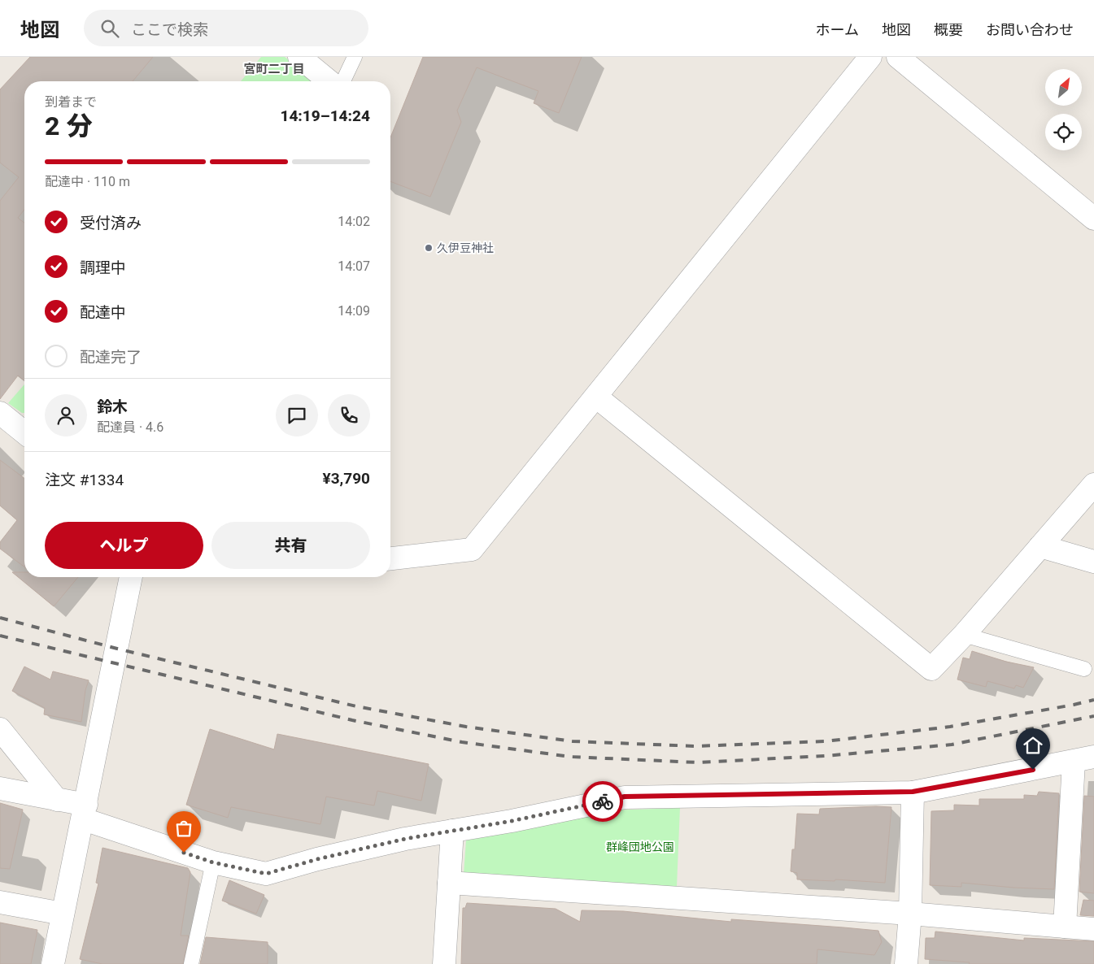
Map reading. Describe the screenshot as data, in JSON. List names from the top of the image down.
{
  "districts": ["宮町二丁目"],
  "parks": ["群峰団地公園"],
  "places": ["久伊豆神社"],
  "north": "top right",
  "page": {
    "header": "地図",
    "search": "ここで検索",
    "nav": [
      "ホーム",
      "地図",
      "概要",
      "お問い合わせ"
    ],
    "heading": ["2 分", "到着まで", "14:19–14:24"],
    "panel": [
      "鈴木",
      "配達員 · 4.6",
      "注文 #1334",
      "¥3,790"
    ],
    "bar": "配達中 · 110 m",
    "list": [
      ["受付済み", "14:02"],
      ["調理中", "14:07"],
      ["配達中", "14:09"],
      "配達完了"
    ],
    "buttons": ["ヘルプ", "共有"]
  }
}
